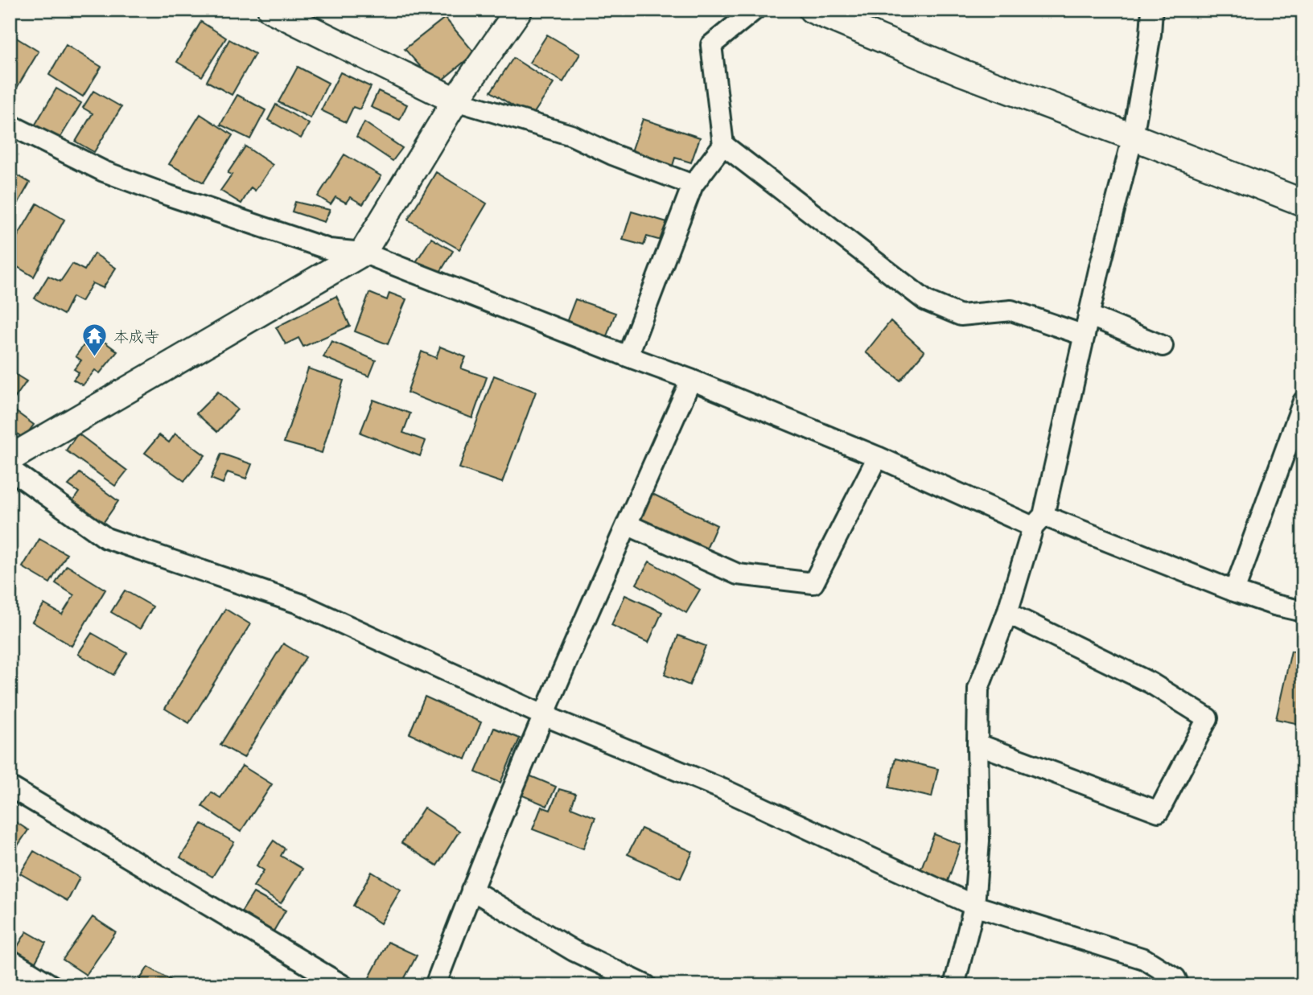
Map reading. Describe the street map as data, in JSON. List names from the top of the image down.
{
  "places": {
    "temple": ["本成寺"]
  }
}
